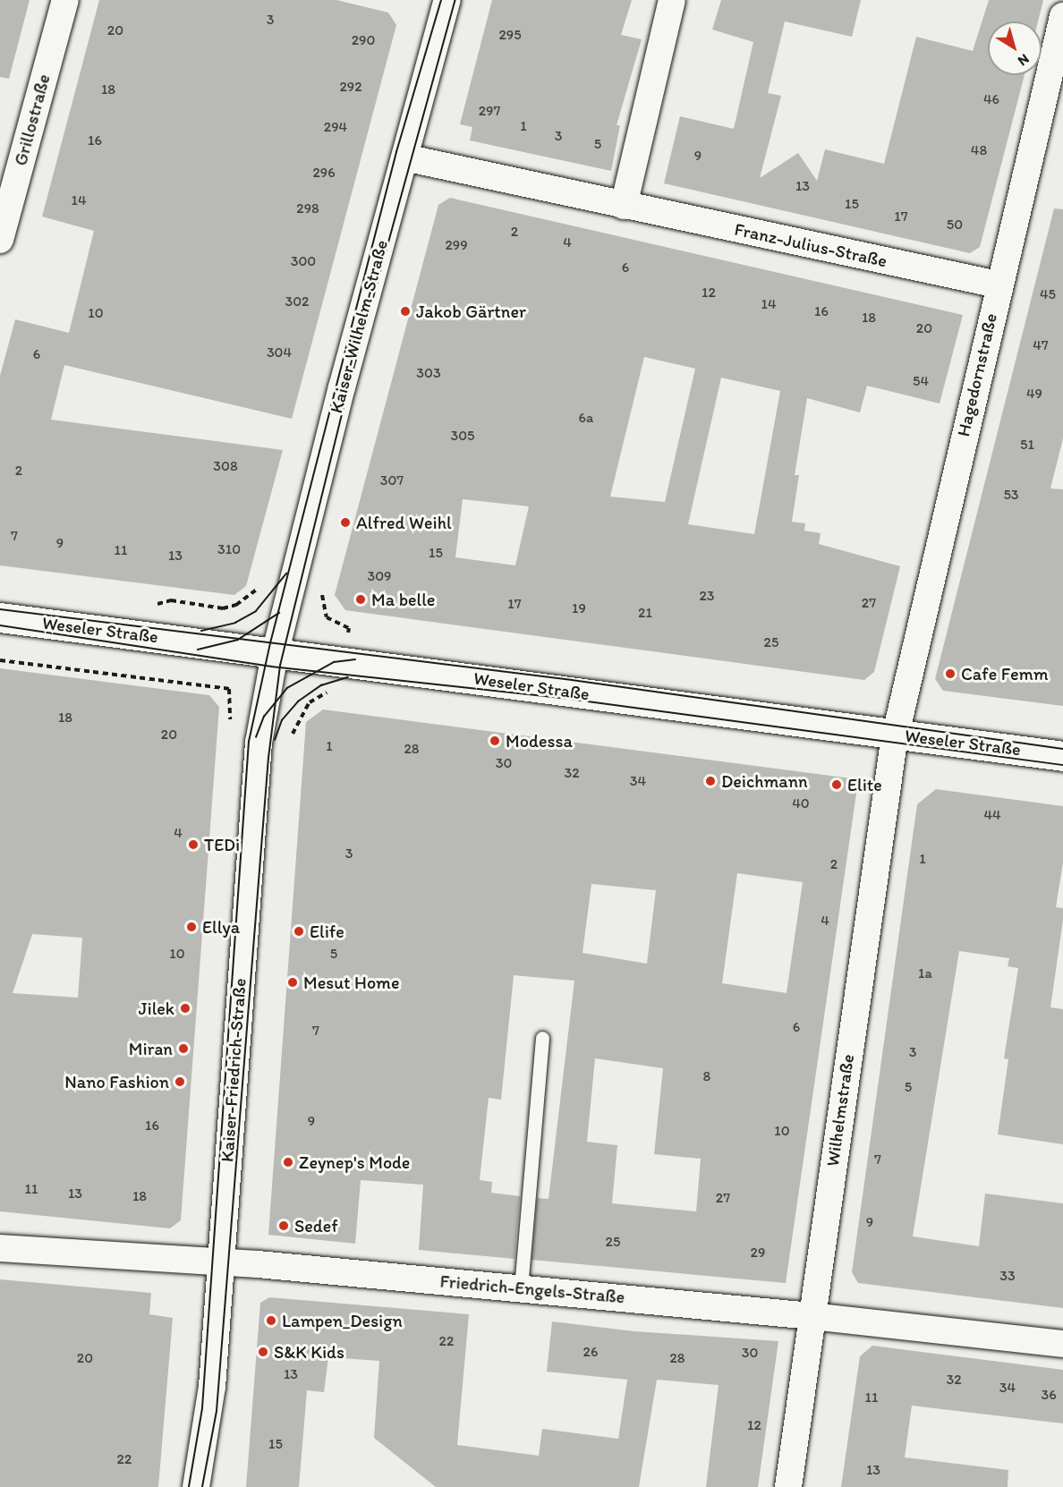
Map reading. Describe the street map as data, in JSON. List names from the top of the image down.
{
  "streets": {
    "main road": ["Weseler Straße"],
    "street": [
      "Grillostraße",
      "Franz-Julius-Straße",
      "Kaiser-Wilhelm-Straße",
      "Hagedornstraße",
      "Kaiser-Friedrich-Straße",
      "Wilhelmstraße",
      "Friedrich-Engels-Straße"
    ]
  },
  "crossings": [
    ["Franz-Julius-Straße", "Kaiser-Wilhelm-Straße"],
    ["Franz-Julius-Straße", "Hagedornstraße"],
    ["Kaiser-Wilhelm-Straße", "Weseler Straße"],
    ["Kaiser-Wilhelm-Straße", "Kaiser-Friedrich-Straße"],
    ["Hagedornstraße", "Weseler Straße"],
    ["Hagedornstraße", "Wilhelmstraße"],
    ["Weseler Straße", "Kaiser-Friedrich-Straße"],
    ["Weseler Straße", "Wilhelmstraße"],
    ["Kaiser-Friedrich-Straße", "Friedrich-Engels-Straße"],
    ["Wilhelmstraße", "Friedrich-Engels-Straße"]
  ],
  "places": [
    "Jakob Gärtner",
    "Alfred Weihl",
    "Ma belle",
    "Cafe Femm",
    "Modessa",
    "Deichmann",
    "Elite",
    "TEDi",
    "Ellya",
    "Elife",
    "Mesut Home",
    "Jilek",
    "Miran",
    "Nano Fashion",
    "Zeynep's Mode",
    "Sedef",
    "Lampen_Design",
    "S&K Kids"
  ],
  "house_numbers": [
    "3",
    "20",
    "295",
    "290",
    "292",
    "18",
    "46",
    "297",
    "1",
    "294",
    "3",
    "16",
    "5",
    "48",
    "9",
    "296",
    "13",
    "14",
    "15",
    "298",
    "17",
    "50",
    "2",
    "4",
    "299",
    "300",
    "6",
    "12",
    "45",
    "302",
    "14",
    "16",
    "10",
    "18",
    "20",
    "47",
    "304",
    "6",
    "303",
    "54",
    "49",
    "6a",
    "305",
    "51",
    "308",
    "2",
    "307",
    "53",
    "7",
    "9",
    "310",
    "11",
    "15",
    "13",
    "309",
    "23",
    "27",
    "17",
    "19",
    "21",
    "25",
    "18",
    "20",
    "1",
    "28",
    "30",
    "32",
    "34",
    "40",
    "44",
    "4",
    "3",
    "1",
    "2",
    "4",
    "10",
    "5",
    "1a",
    "6",
    "7",
    "3",
    "8",
    "5",
    "9",
    "16",
    "10",
    "7",
    "11",
    "13",
    "18",
    "27",
    "9",
    "25",
    "29",
    "33",
    "22",
    "26",
    "30",
    "20",
    "28",
    "13",
    "32",
    "34",
    "36",
    "11",
    "12",
    "15",
    "22",
    "13"
  ],
  "north": "bottom right"
}
